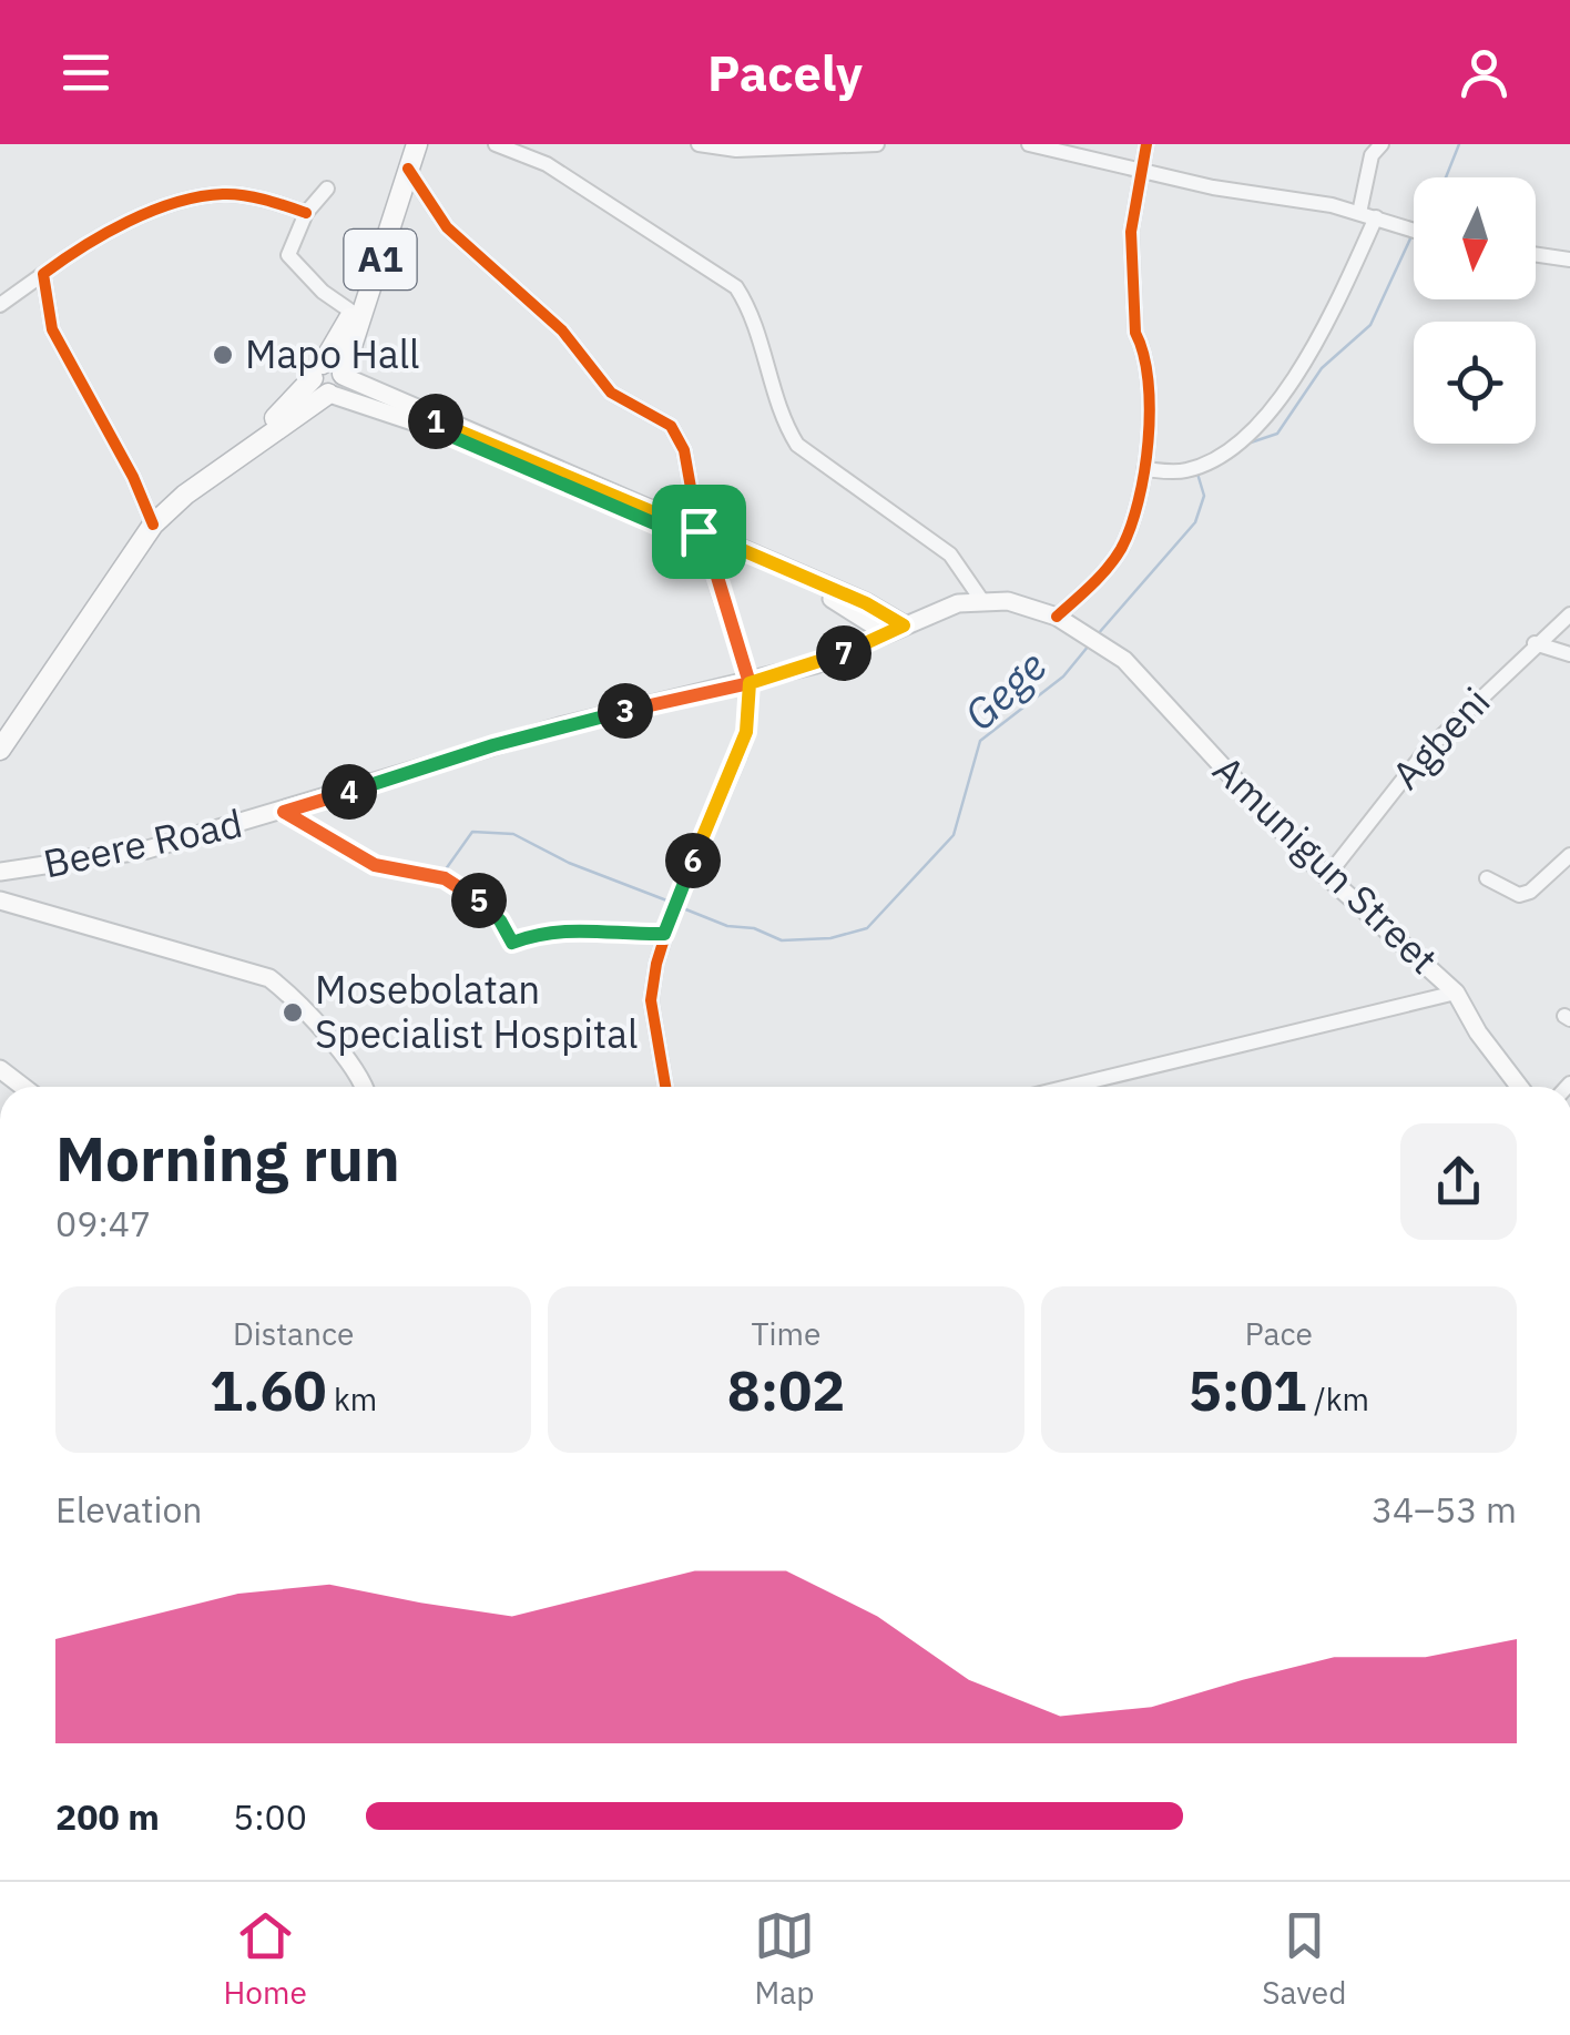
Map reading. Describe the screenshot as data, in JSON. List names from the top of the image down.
{
  "streets": {
    "highway": ["A1"],
    "main road": ["Beere Road", "Amunigun Street"],
    "street": ["Agbeni"]
  },
  "crossings": [
    ["Agbeni", "Amunigun Street"],
    ["Beere Road", "Amunigun Street"]
  ],
  "water": ["Gege"],
  "places": ["Mapo Hall", "Mosebolatan Specialist Hospital"],
  "north": "bottom",
  "page": {
    "header": "Pacely",
    "pins": [
      "1",
      "7",
      "3",
      "4",
      "6",
      "5"
    ],
    "heading": ["Morning run", "09:47"],
    "stats": [
      ["Distance", "1.60 km"],
      ["Time", "8:02"],
      ["Pace", "5:01 /km"]
    ],
    "chart": ["Elevation", "34–53 m"],
    "list": [
      {
        "name": "200 m",
        "note": "5:00"
      }
    ],
    "tabs": ["Home", "Map", "Saved"]
  }
}
